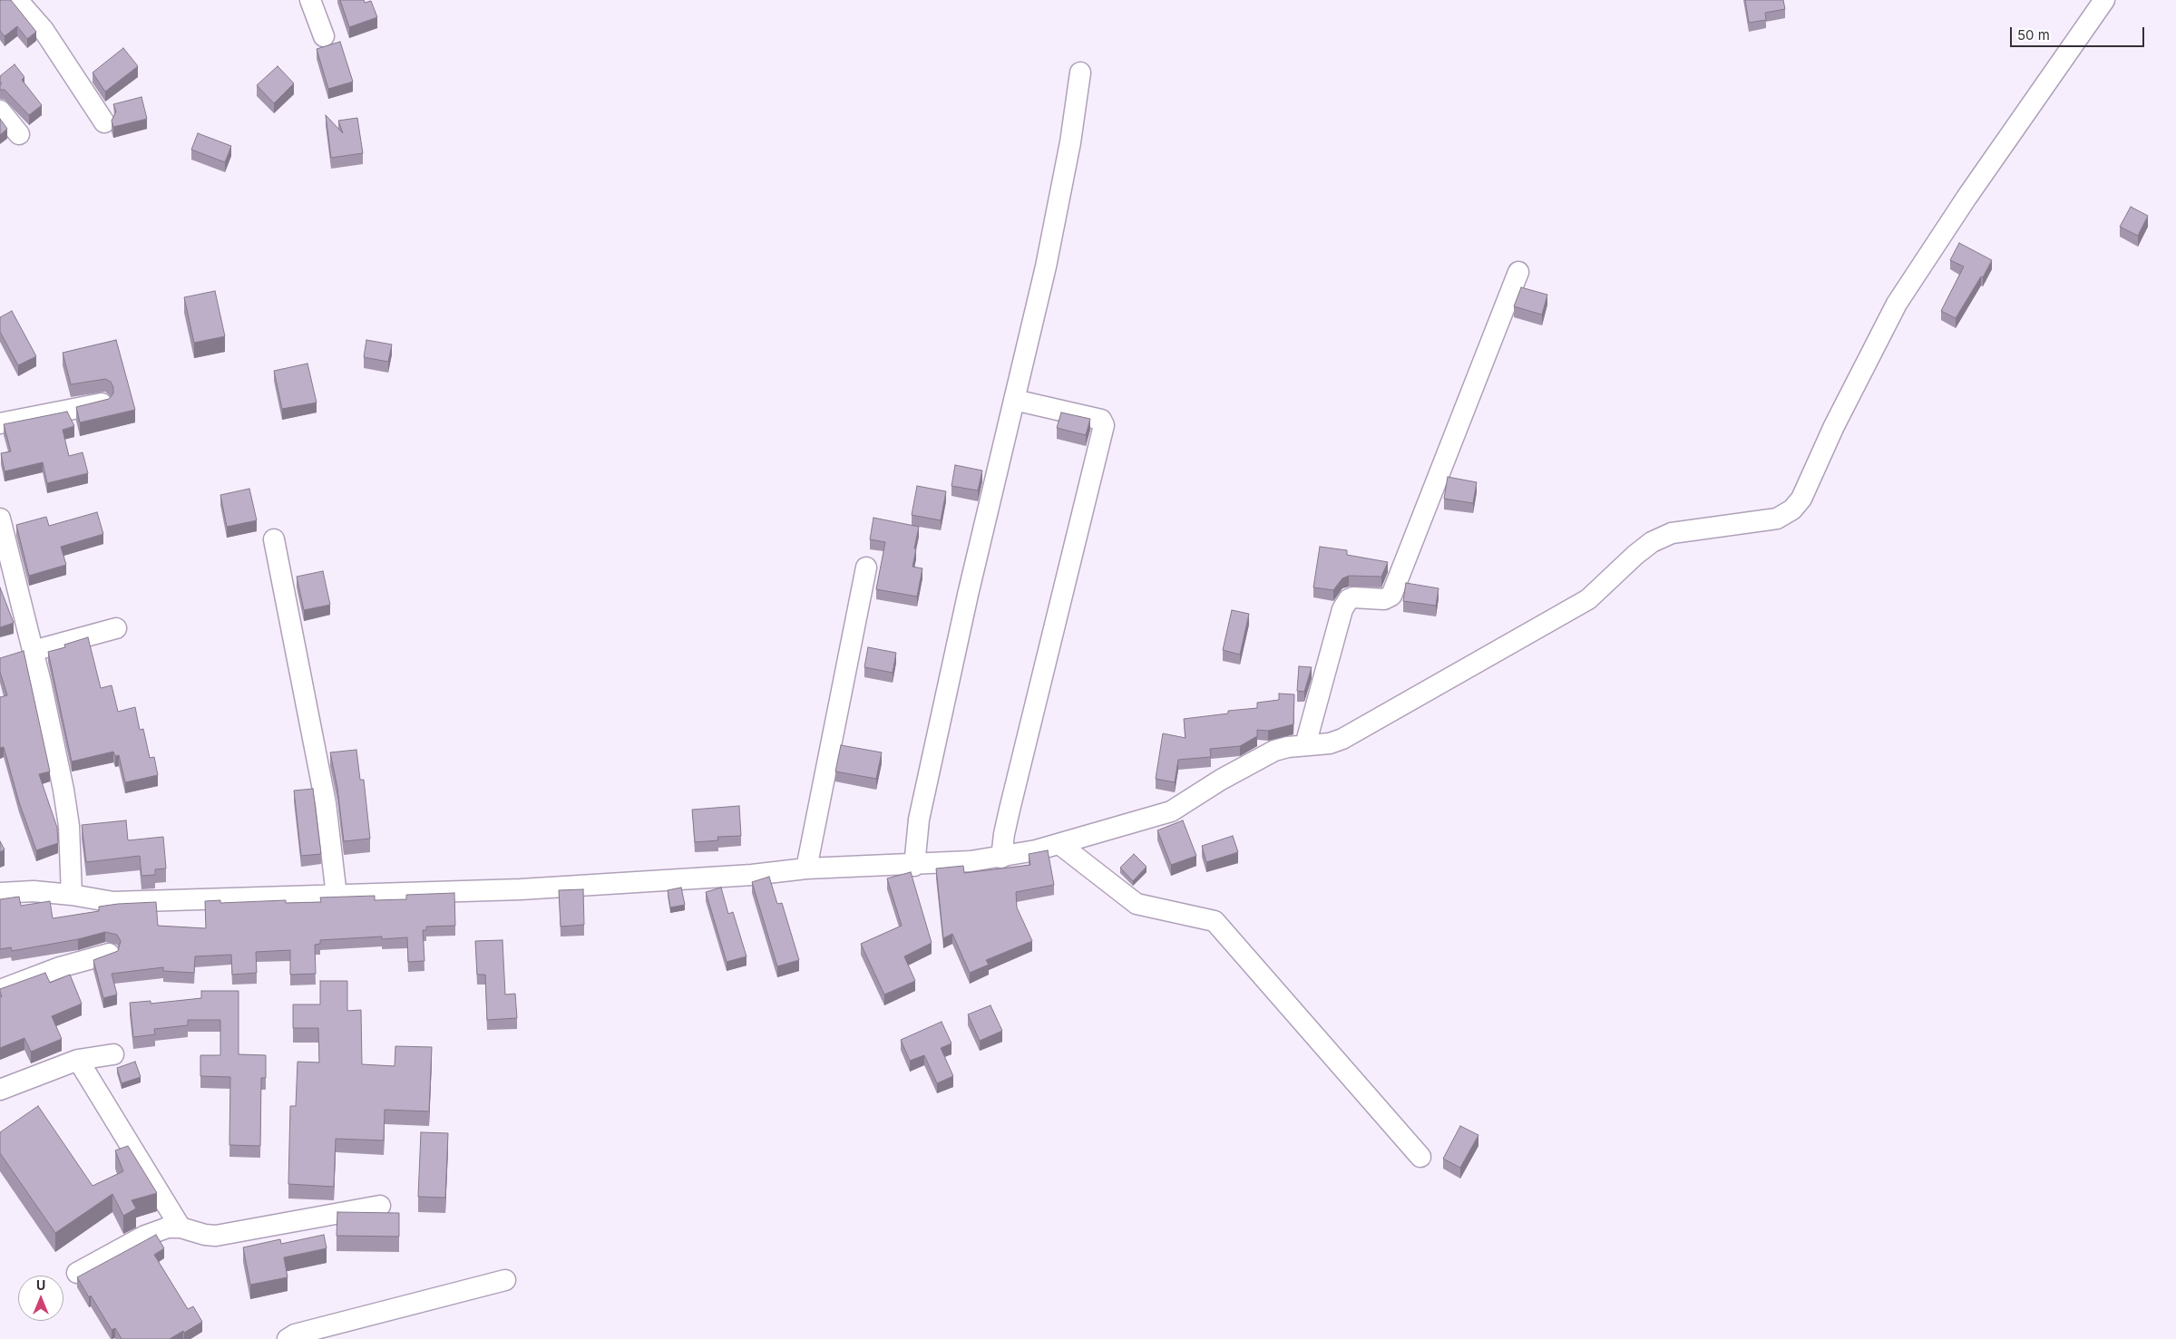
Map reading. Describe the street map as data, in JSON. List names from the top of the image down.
{
  "scale_bar": "50 m",
  "north": "top"
}
